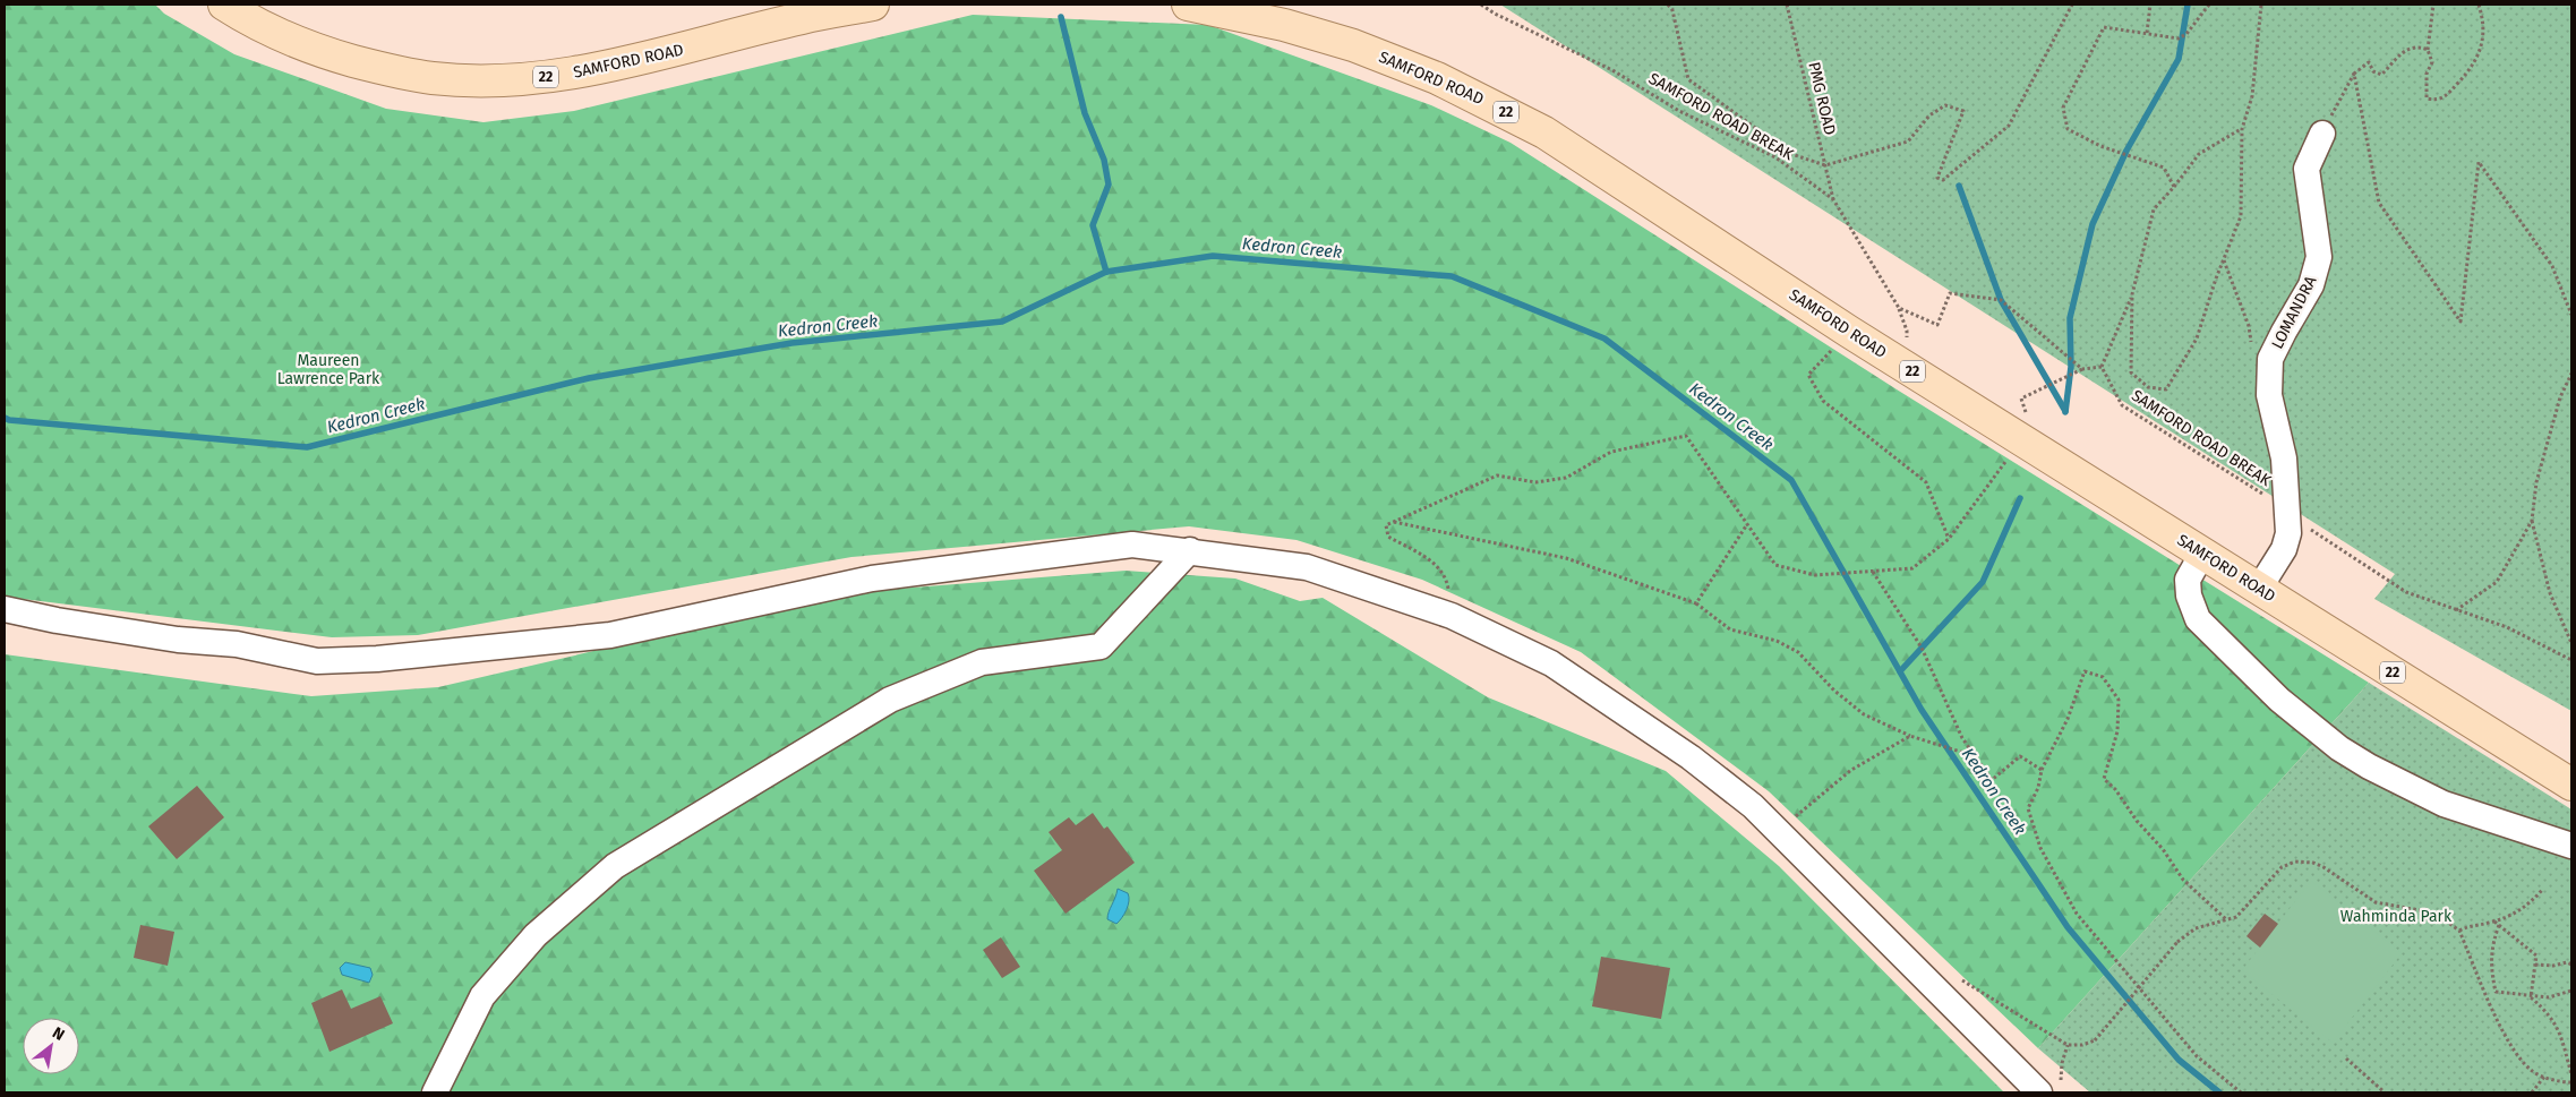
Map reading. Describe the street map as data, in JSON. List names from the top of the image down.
{
  "streets": {
    "main road": ["SAMFORD ROAD", "22"],
    "street": ["LOMANDRA"],
    "path": ["PMG ROAD", "SAMFORD ROAD BREAK"]
  },
  "crossings": [
    ["SAMFORD ROAD", "LOMANDRA"],
    ["PMG ROAD", "SAMFORD ROAD BREAK"],
    ["SAMFORD ROAD BREAK", "LOMANDRA"]
  ],
  "water": ["Kedron Creek"],
  "parks": ["Maureen Lawrence Park", "Wahminda Park"],
  "north": "top right"
}
